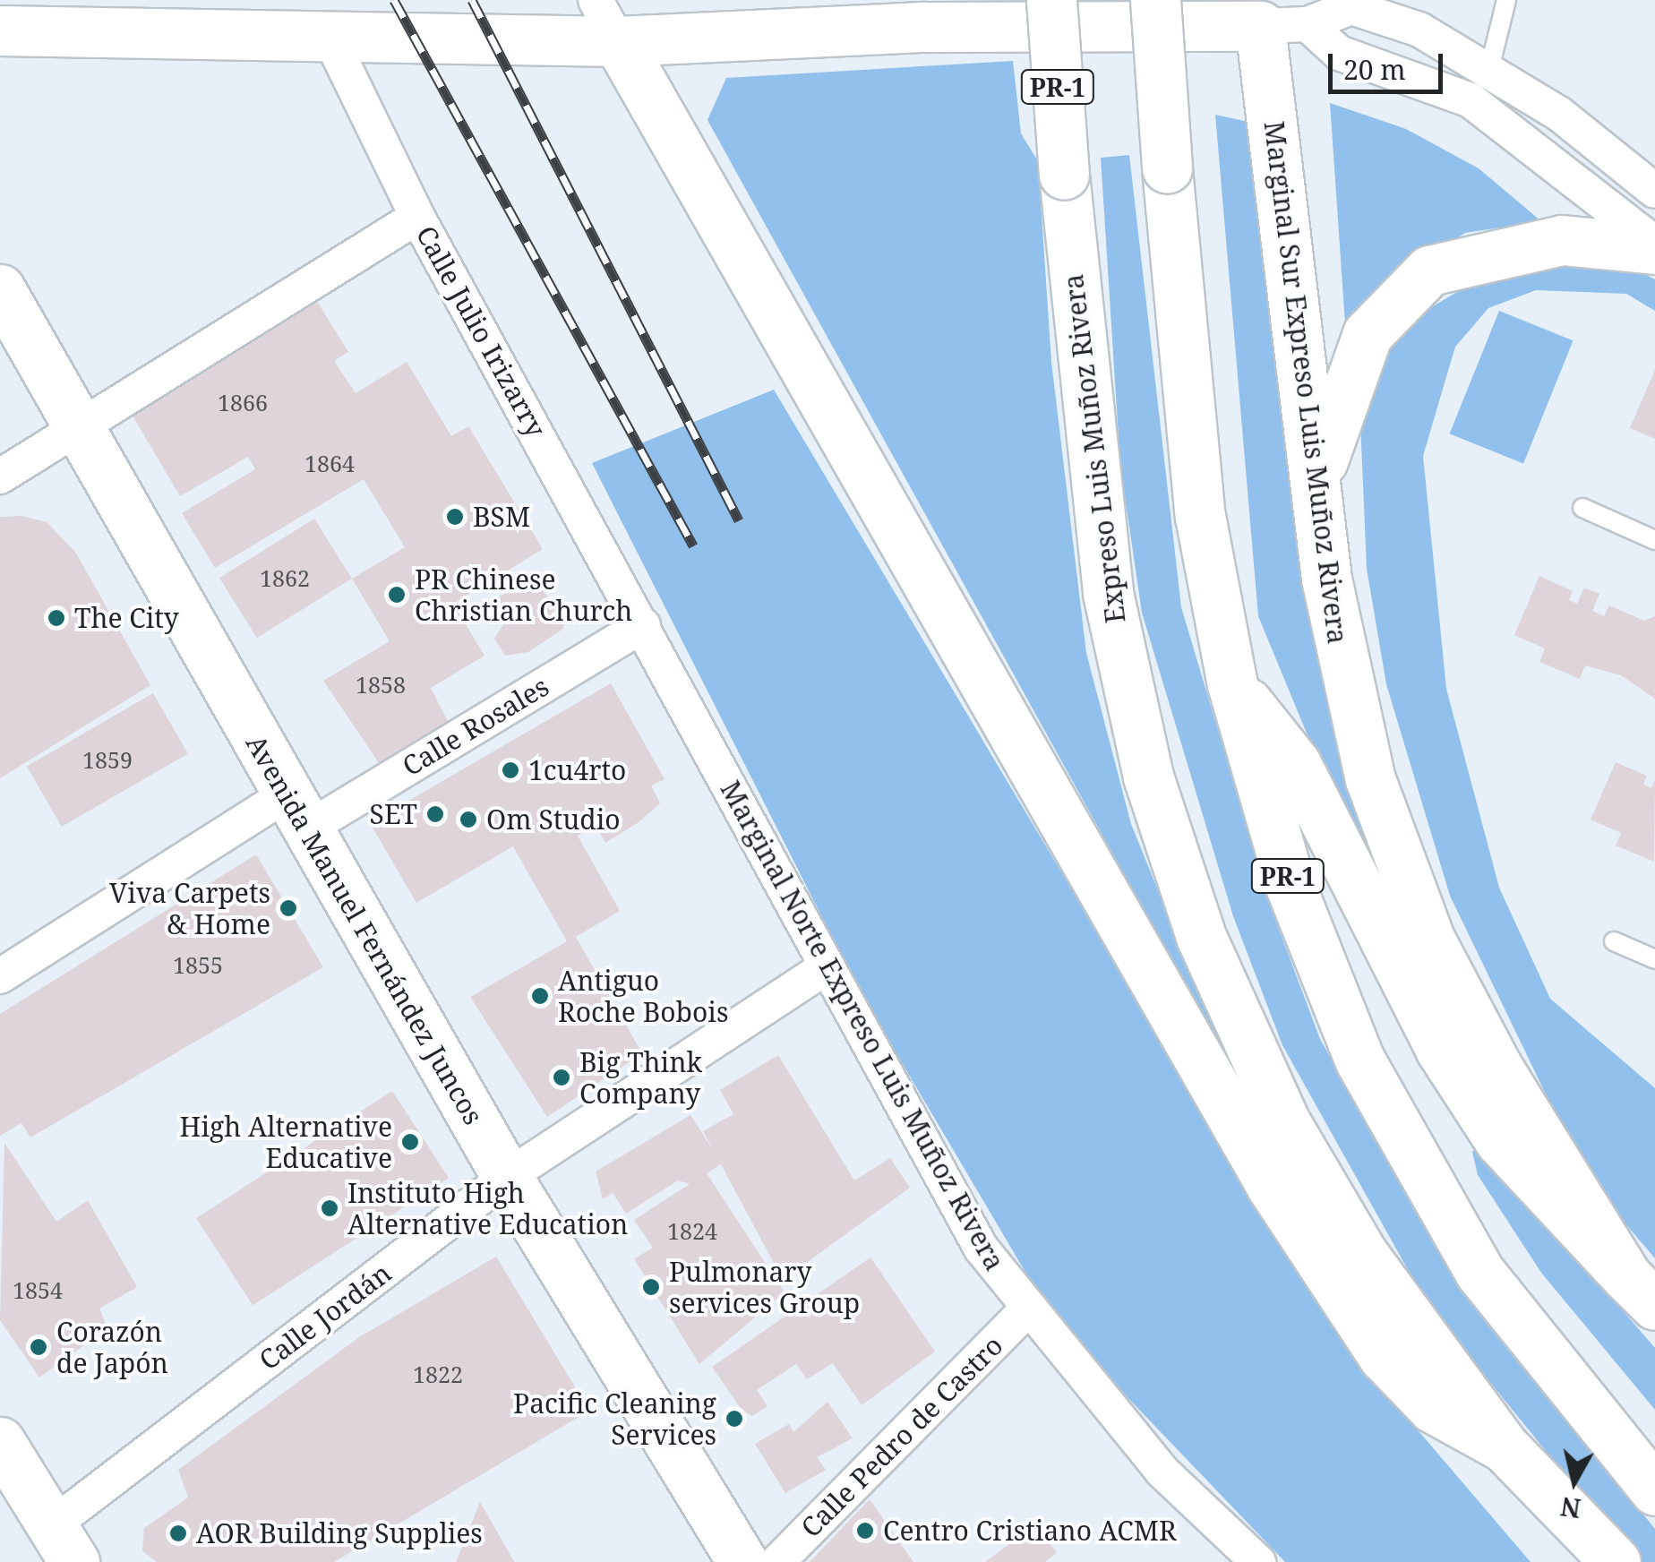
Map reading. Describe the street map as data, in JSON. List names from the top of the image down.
{
  "streets": {
    "main road": [
      "PR-1",
      "Marginal Sur Expreso Luis Muñoz Rivera",
      "Expreso Luis Muñoz Rivera",
      "Avenida Manuel Fernández Juncos"
    ],
    "street": [
      "Calle Julio Irizarry",
      "Calle Rosales",
      "Marginal Norte Expreso Luis Muñoz Rivera",
      "Calle Jordán",
      "Calle Pedro de Castro"
    ]
  },
  "crossings": [
    ["Calle Julio Irizarry", "Calle Rosales"],
    ["Calle Julio Irizarry", "Marginal Norte Expreso Luis Muñoz Rivera"],
    ["Calle Rosales", "Avenida Manuel Fernández Juncos"],
    ["Calle Rosales", "Marginal Norte Expreso Luis Muñoz Rivera"],
    ["Avenida Manuel Fernández Juncos", "Calle Jordán"],
    ["Marginal Norte Expreso Luis Muñoz Rivera", "Calle Jordán"],
    ["Marginal Norte Expreso Luis Muñoz Rivera", "Calle Pedro de Castro"]
  ],
  "places": [
    "BSM",
    "PR Chinese Christian Church",
    "The City",
    "1cu4rto",
    "SET",
    "Om Studio",
    "Viva Carpets & Home",
    "Antiguo Roche Bobois",
    "Big Think Company",
    "High Alternative Educative",
    "Instituto High Alternative Education",
    "Pulmonary services Group",
    "Corazón de Japón",
    "Pacific Cleaning Services",
    "Centro Cristiano ACMR",
    "AOR Building Supplies"
  ],
  "house_numbers": [
    "1866",
    "1864",
    "1862",
    "1858",
    "1859",
    "1855",
    "1824",
    "1854",
    "1822"
  ],
  "scale_bar": "20 m",
  "north": "bottom"
}
